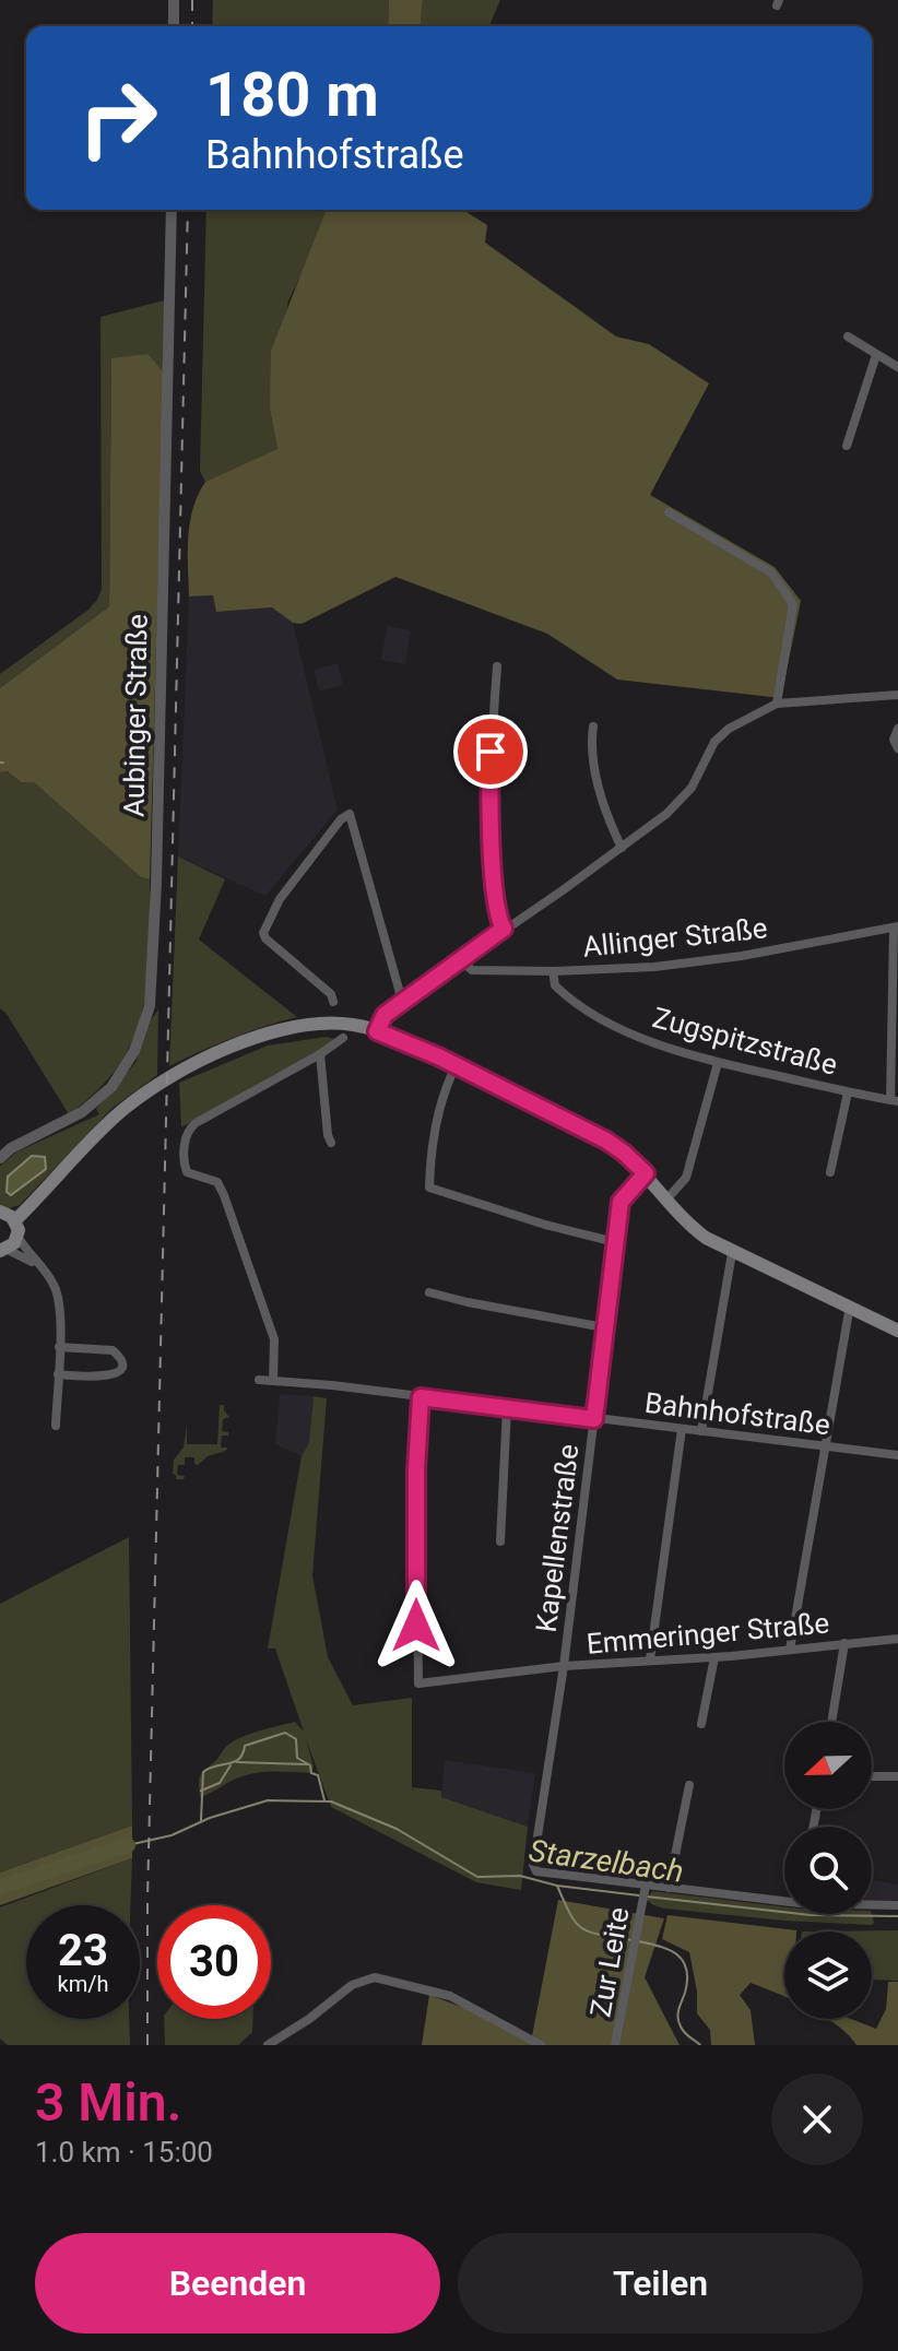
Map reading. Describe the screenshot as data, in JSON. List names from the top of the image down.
{
  "streets": {
    "street": [
      "Aubinger Straße",
      "Allinger Straße",
      "Zugspitzstraße",
      "Bahnhofstraße",
      "Kapellenstraße",
      "Emmeringer Straße",
      "Zur Leite"
    ]
  },
  "crossings": [
    ["Allinger Straße", "Zugspitzstraße"],
    ["Bahnhofstraße", "Kapellenstraße"],
    ["Bahnhofstraße", "Emmeringer Straße"],
    ["Kapellenstraße", "Emmeringer Straße"],
    ["Kapellenstraße", "Zur Leite"]
  ],
  "water": ["Starzelbach"],
  "north": "left",
  "page": {
    "turn": ["180 m", "Bahnhofstraße"],
    "speed": "23 km/h",
    "limit": "30",
    "heading": ["3 Min.", "1.0 km · 15:00"],
    "buttons": ["Beenden", "Teilen"]
  }
}
